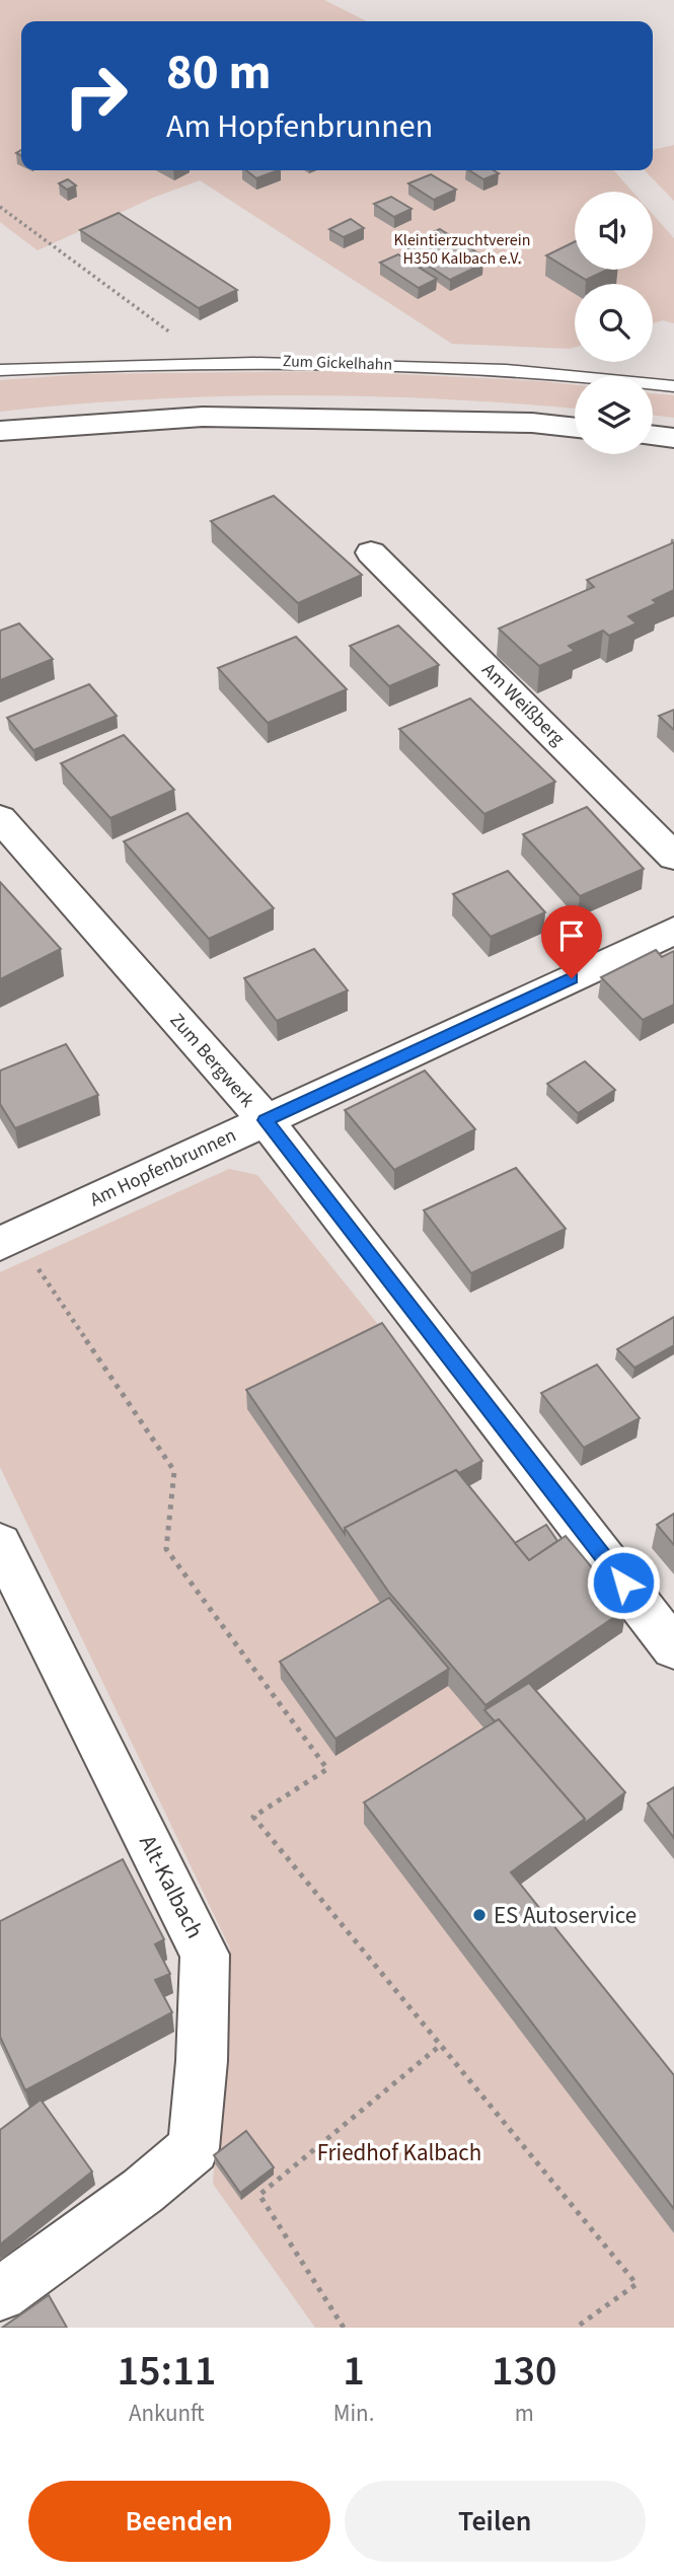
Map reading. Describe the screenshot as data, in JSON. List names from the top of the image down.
{
  "streets": {
    "street": [
      "Am Weißberg",
      "Zum Bergwerk",
      "Am Hopfenbrunnen",
      "Alt-Kalbach"
    ],
    "lane": ["Zum Gickelhahn"]
  },
  "crossings": [
    ["Zum Bergwerk", "Am Hopfenbrunnen"]
  ],
  "parks": ["Kleintierzuchtverein H350 Kalbach e.V.", "Friedhof Kalbach"],
  "places": ["ES Autoservice"],
  "page": {
    "turn": ["80 m", "Am Hopfenbrunnen"],
    "eta": [
      "15:11",
      "Ankunft",
      "1",
      "Min.",
      "130",
      "m"
    ],
    "buttons": ["Beenden", "Teilen"]
  }
}
